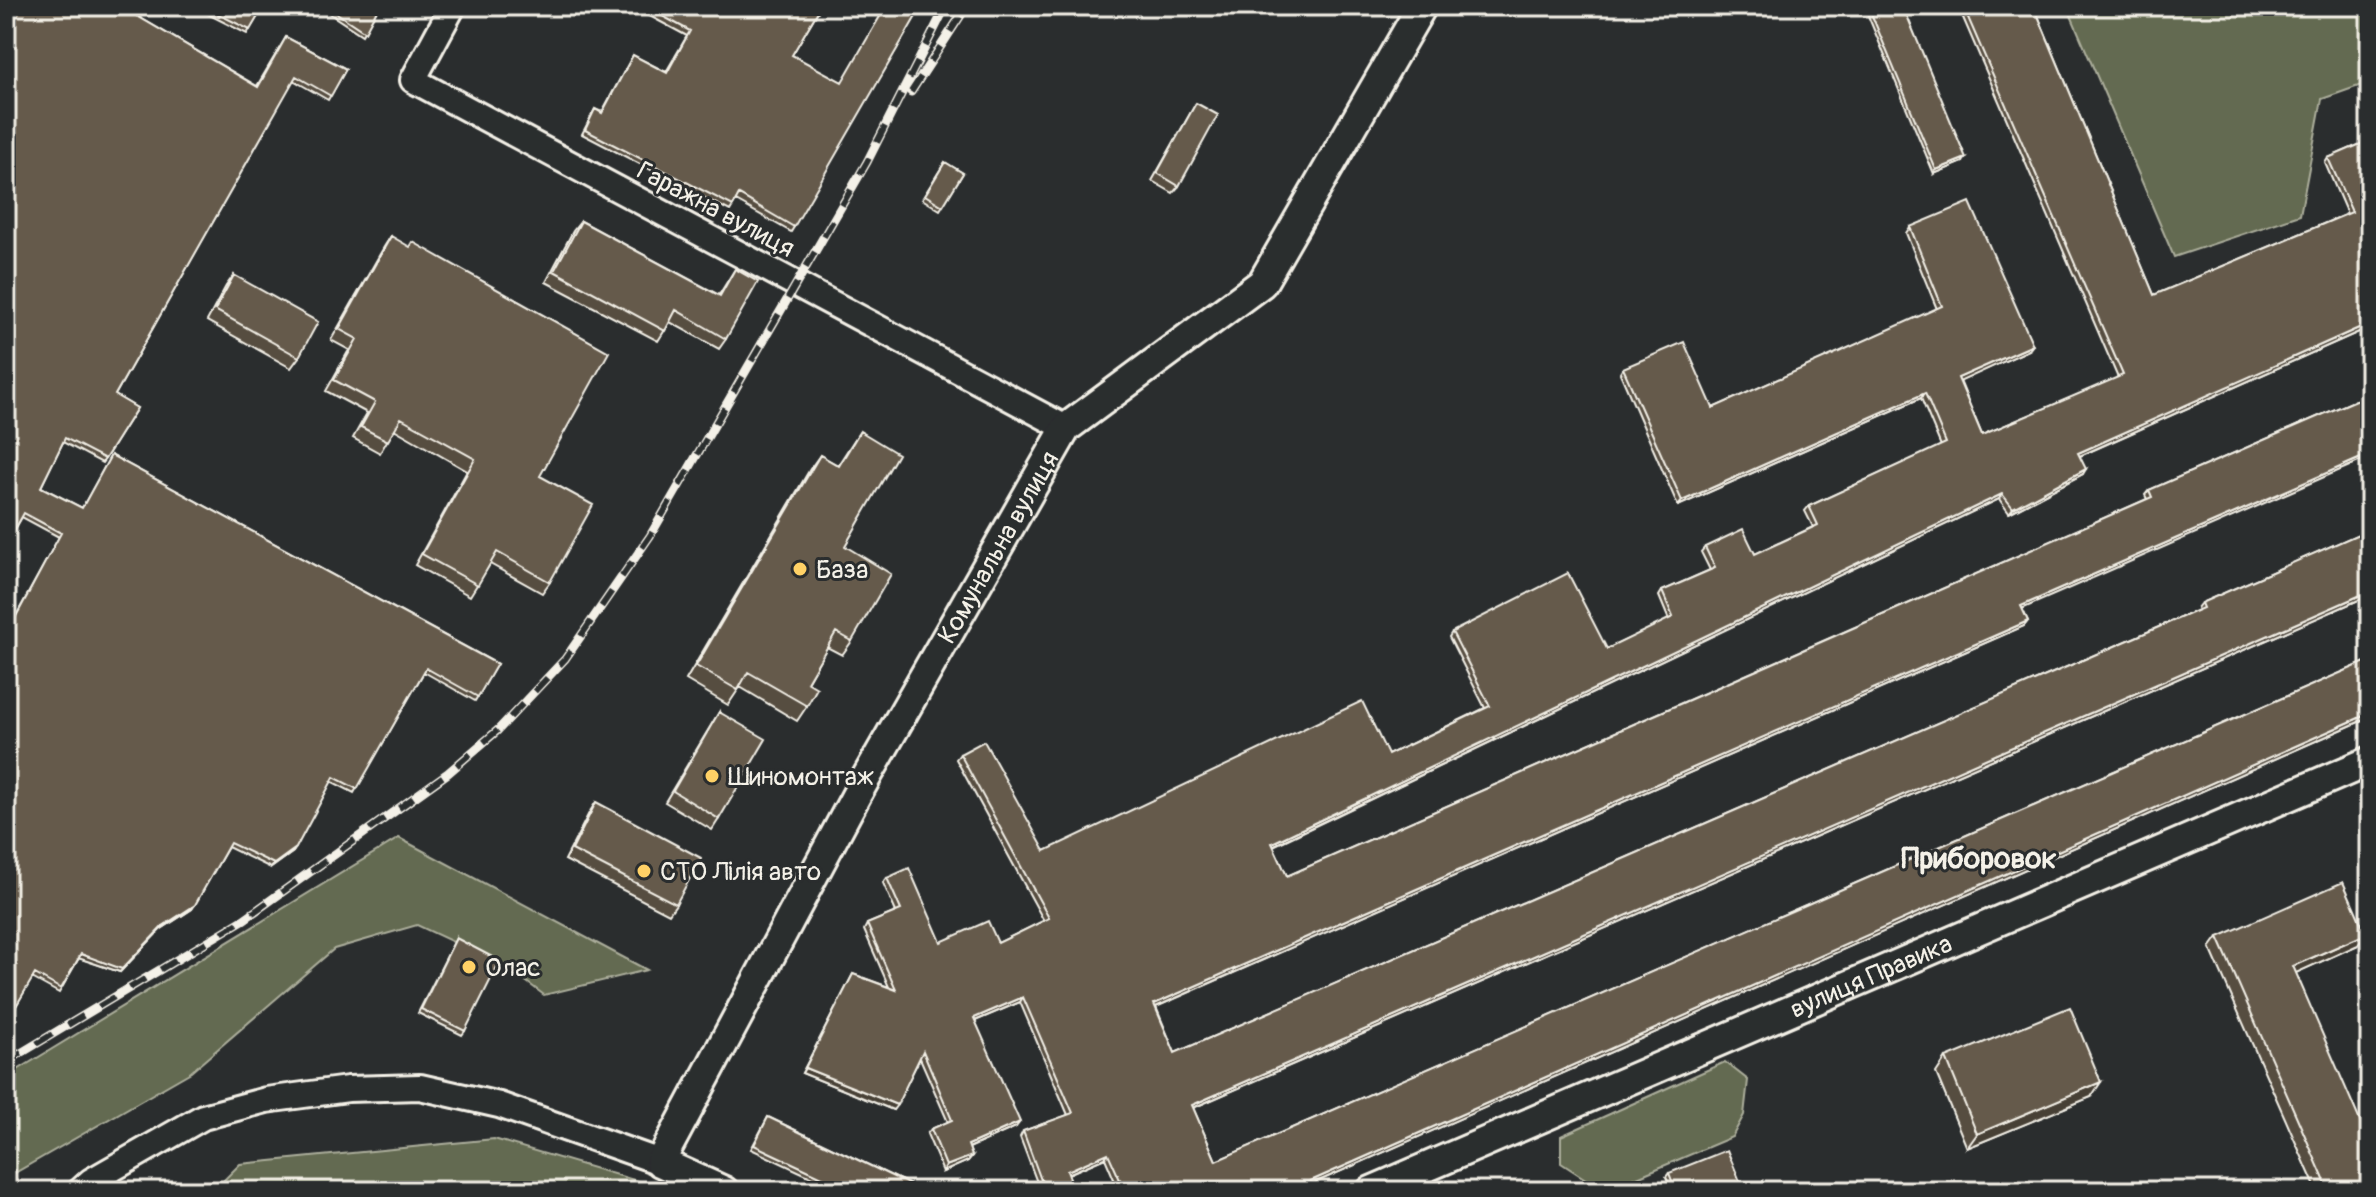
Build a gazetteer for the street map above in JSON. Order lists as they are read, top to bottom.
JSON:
{
  "streets": {
    "street": ["Гаражна вулиця", "Комунальна вулиця", "вулиця Правика"]
  },
  "crossings": [
    ["Гаражна вулиця", "Комунальна вулиця"]
  ],
  "districts": ["Приборовок"],
  "places": [
    "База",
    "Шиномонтаж",
    "СТО Лілія авто",
    "Олас"
  ]
}
